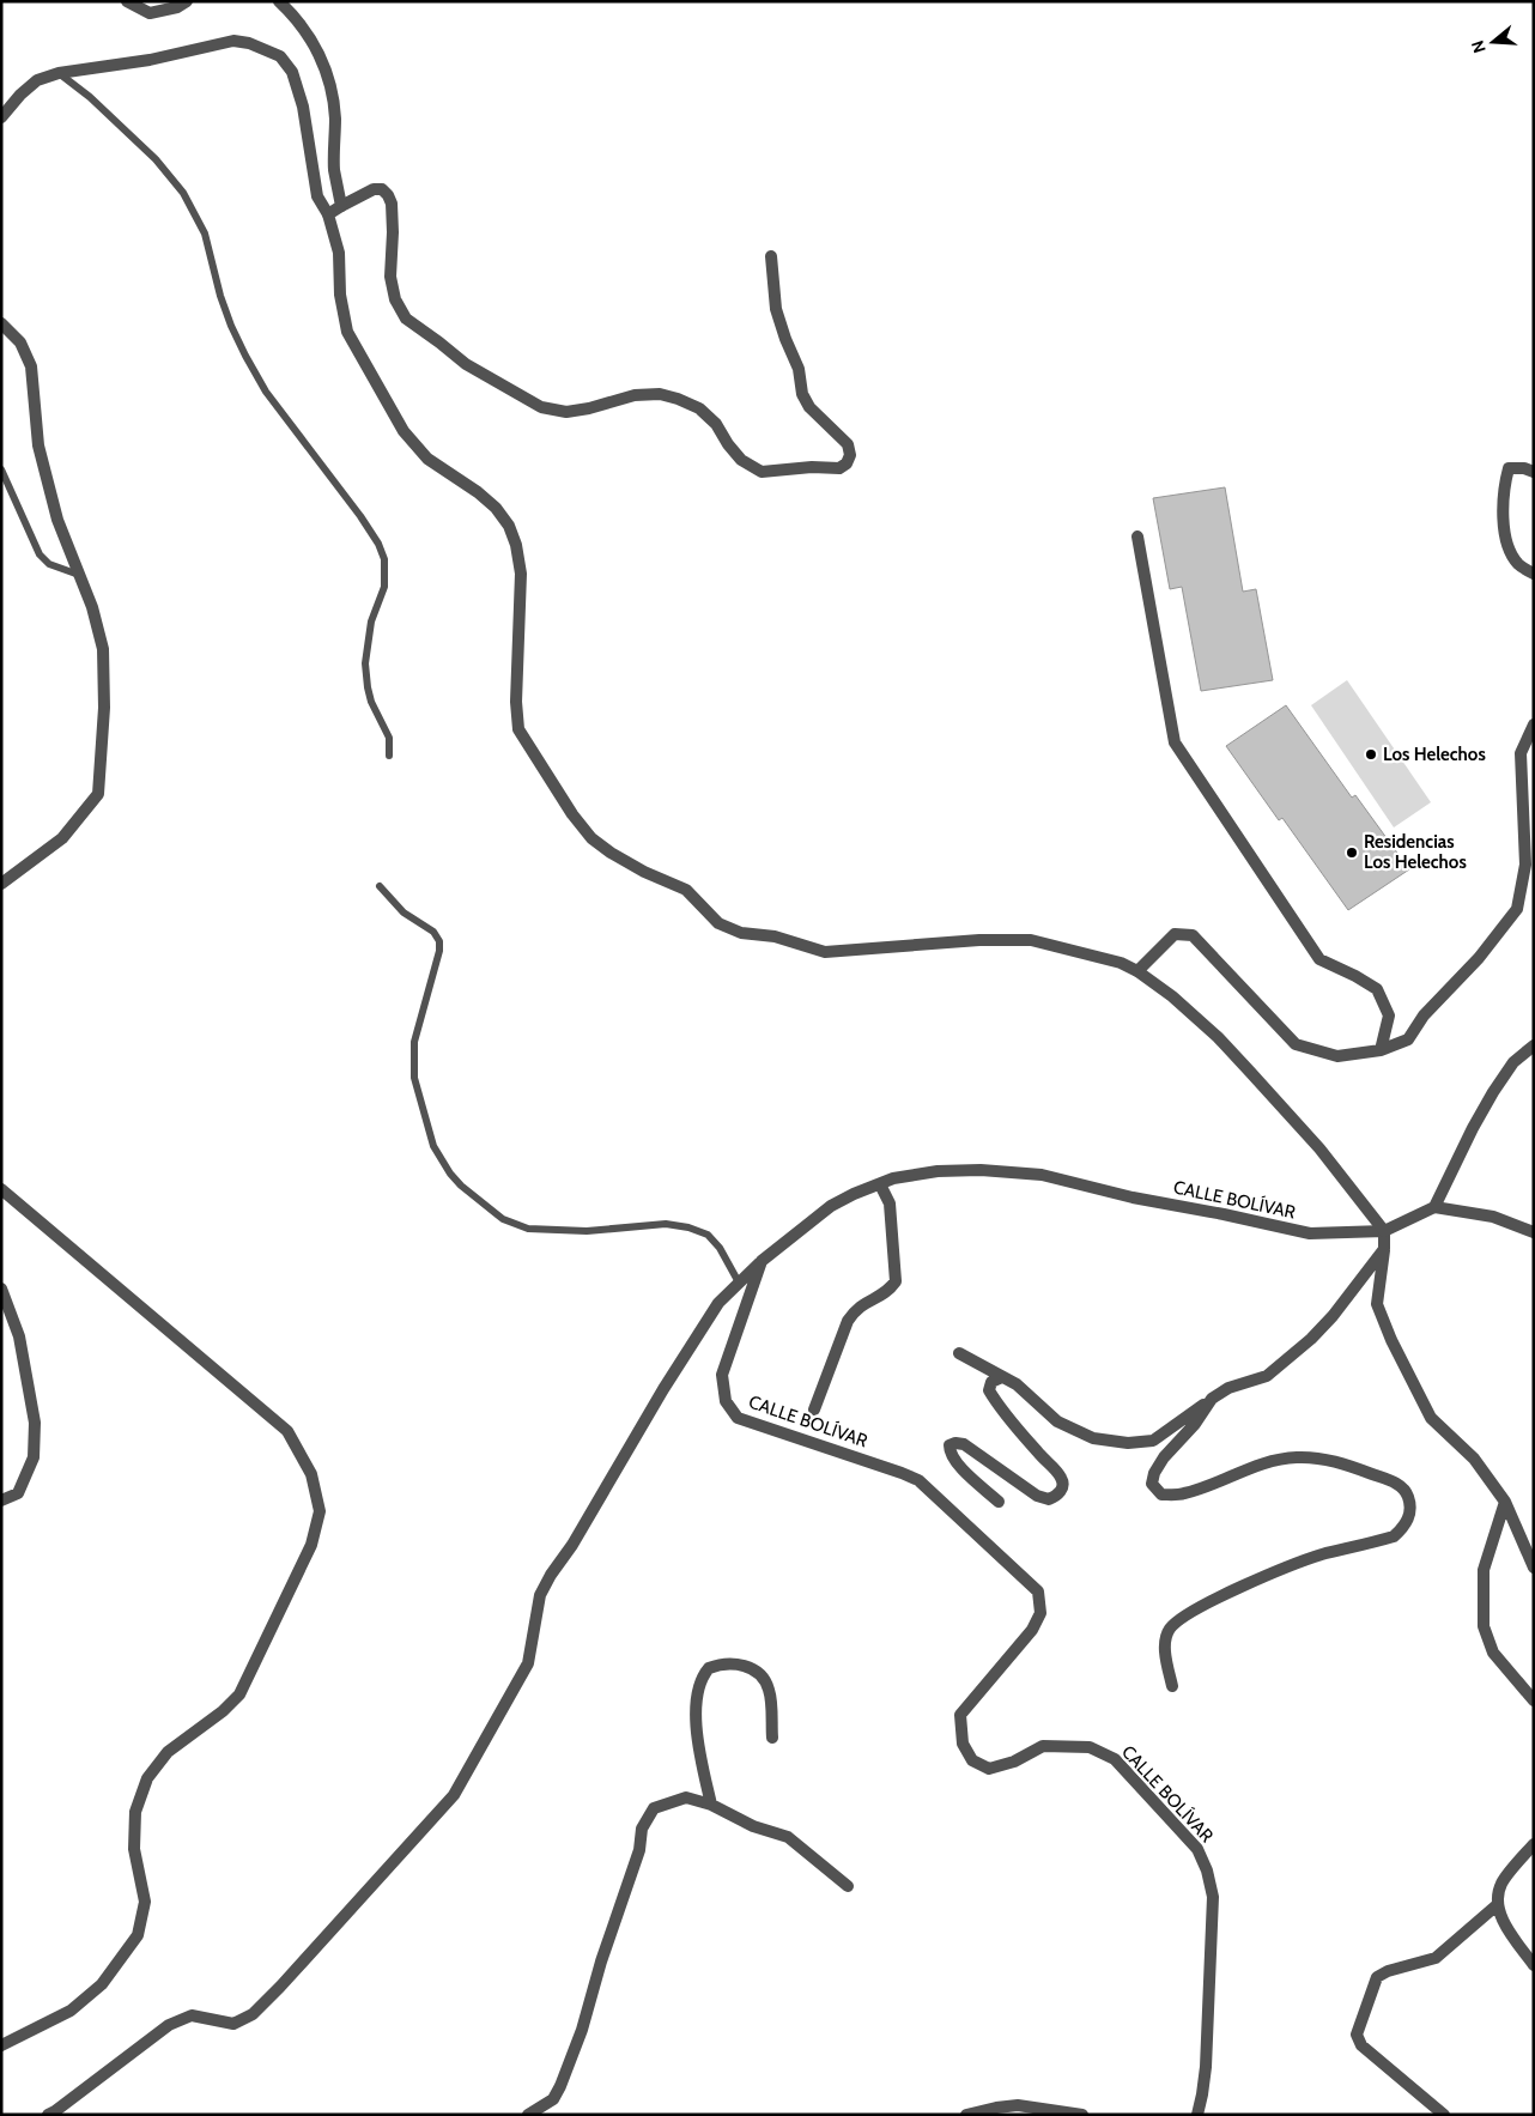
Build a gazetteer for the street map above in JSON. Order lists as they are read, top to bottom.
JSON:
{
  "streets": {
    "street": ["CALLE BOLÍVAR"]
  },
  "places": ["Los Helechos", "Residencias Los Helechos"],
  "north": "left"
}
